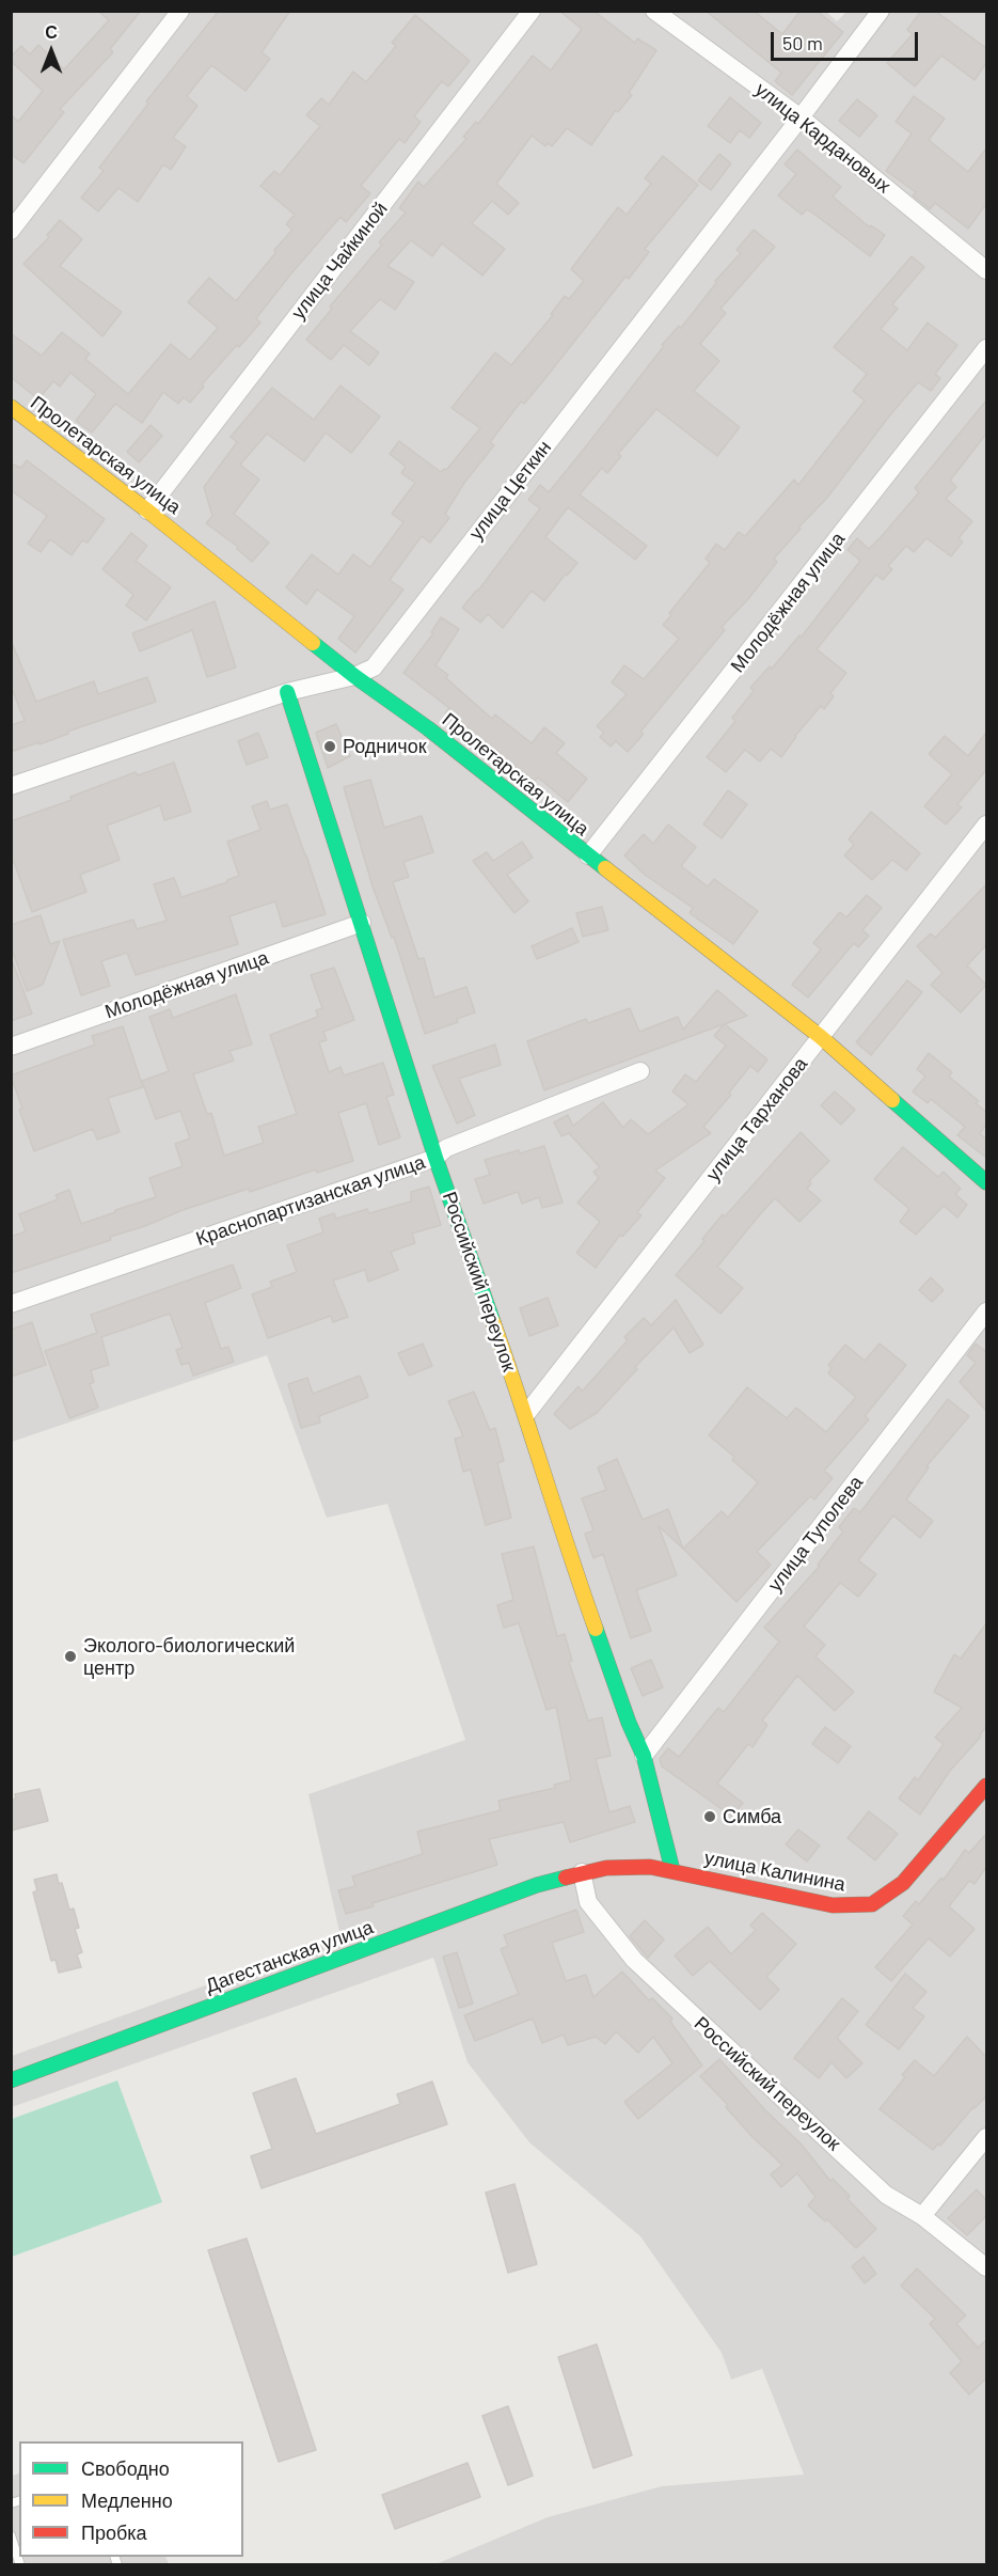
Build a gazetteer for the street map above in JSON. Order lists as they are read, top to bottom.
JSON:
{
  "streets": {
    "street": [
      "улица Кардановых",
      "улица Чайкиной",
      "Пролетарская улица",
      "улица Цеткин",
      "Молодёжная улица",
      "улица Тарханова",
      "Краснопартизанская улица",
      "Российский переулок",
      "улица Туполева",
      "улица Калинина",
      "Дагестанская улица"
    ]
  },
  "crossings": [
    ["улица Кардановых", "улица Цеткин"],
    ["улица Чайкиной", "Пролетарская улица"],
    ["Пролетарская улица", "улица Цеткин"],
    ["Пролетарская улица", "Молодёжная улица"],
    ["Пролетарская улица", "улица Тарханова"],
    ["улица Цеткин", "Российский переулок"],
    ["Молодёжная улица", "Российский переулок"],
    ["улица Тарханова", "Российский переулок"],
    ["Краснопартизанская улица", "Российский переулок"],
    ["Российский переулок", "улица Туполева"],
    ["Российский переулок", "улица Калинина"],
    ["Российский переулок", "Дагестанская улица"],
    ["улица Калинина", "Дагестанская улица"]
  ],
  "places": ["Родничок", "Эколого-биологический центр", "Симба"],
  "legend": ["Свободно", "Медленно", "Пробка"],
  "scale_bar": "50 m",
  "north": "top"
}
